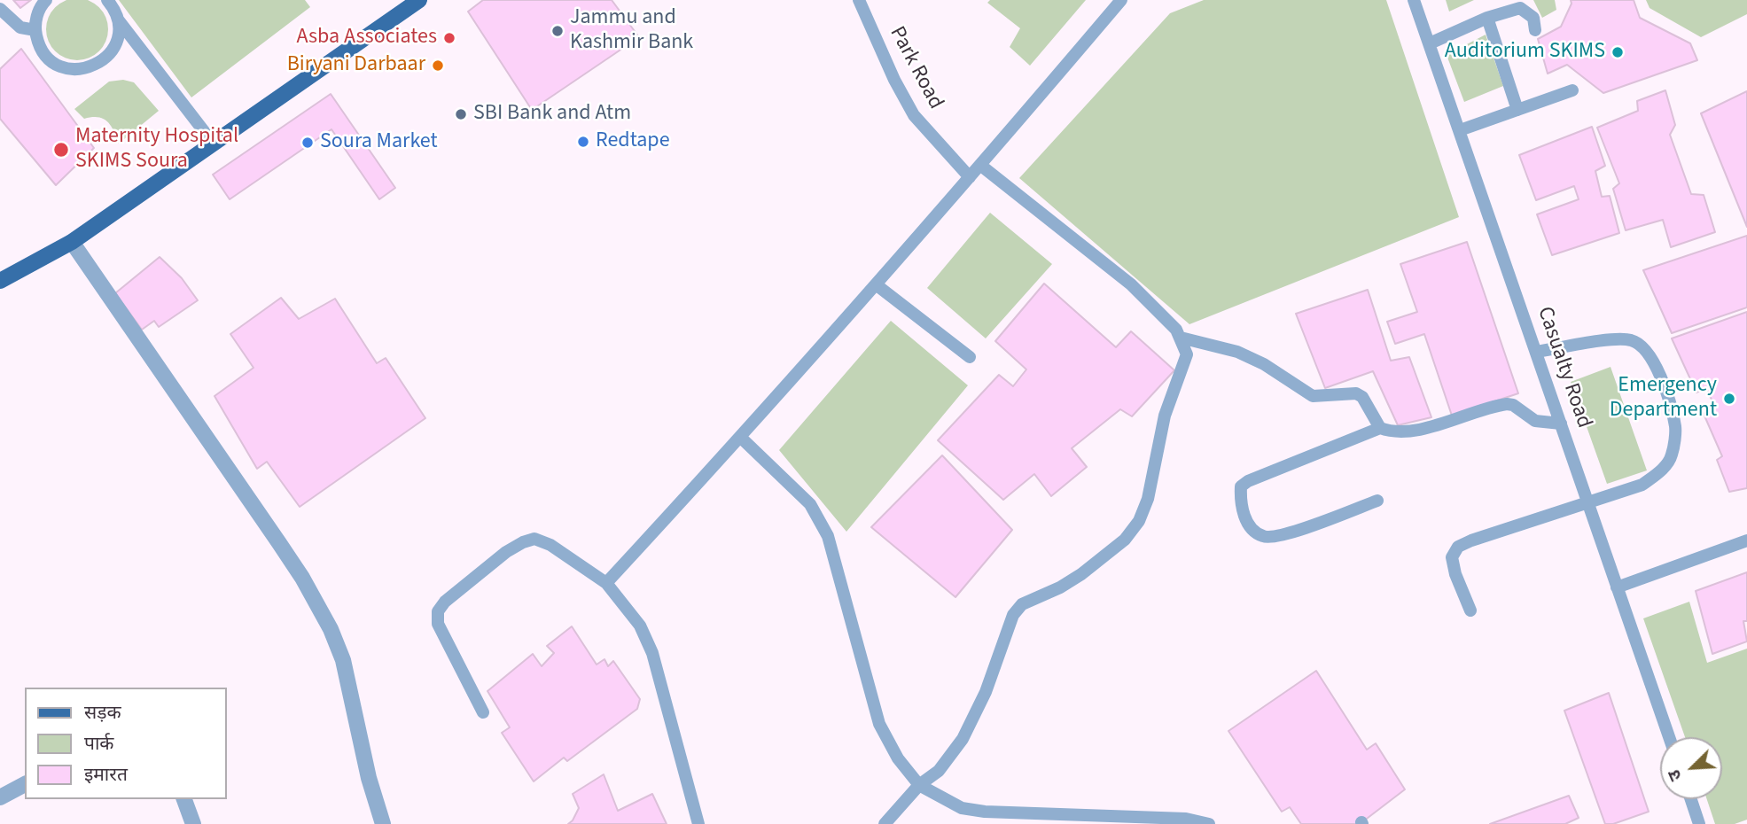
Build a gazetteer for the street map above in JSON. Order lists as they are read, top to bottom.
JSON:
{
  "streets": {
    "lane": ["Park Road", "Casualty Road"]
  },
  "places": [
    "Jammu and Kashmir Bank",
    "Asba Associates",
    "Auditorium SKIMS",
    "Biryani Darbaar",
    "SBI Bank and Atm",
    "Redtape",
    "Soura Market",
    "Maternity Hospital SKIMS Soura",
    "Emergency Department"
  ],
  "legend": ["सड़क", "पार्क", "इमारत"],
  "north": "bottom left"
}
